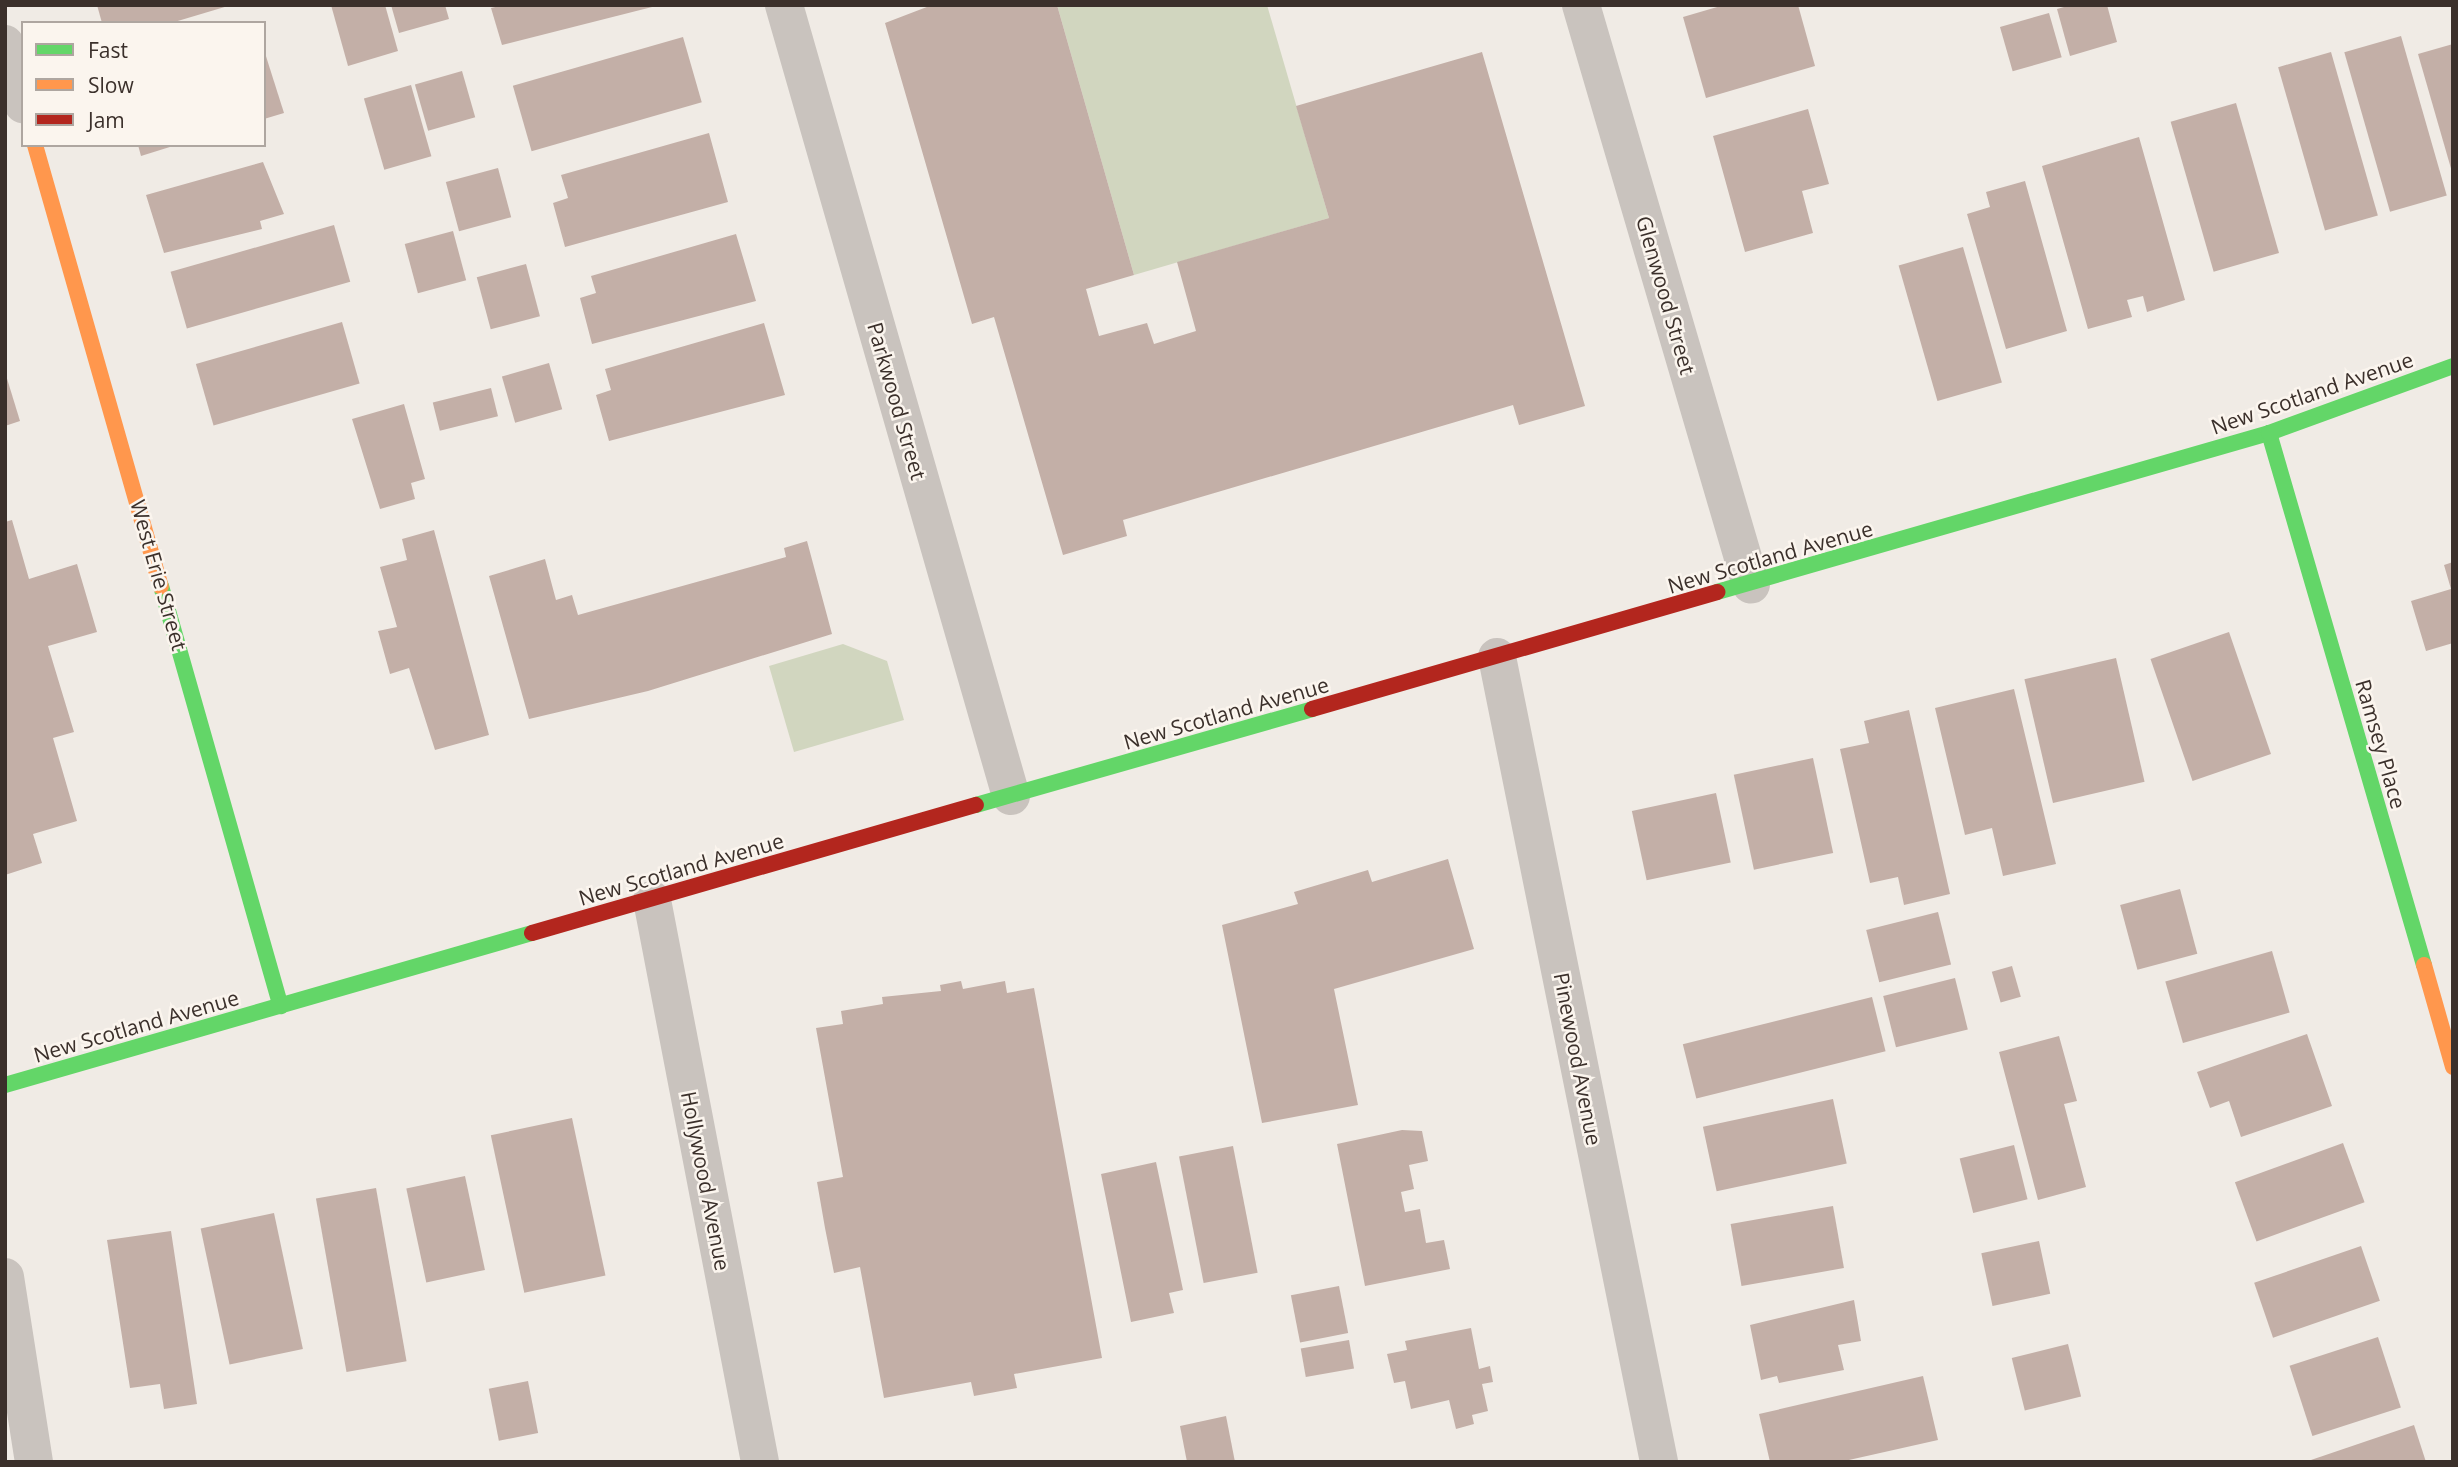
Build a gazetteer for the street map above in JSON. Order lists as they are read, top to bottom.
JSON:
{
  "streets": {
    "street": [
      "Glenwood Street",
      "New Scotland Avenue",
      "Parkwood Street",
      "West Erie Street",
      "Ramsey Place",
      "Pinewood Avenue",
      "Hollywood Avenue"
    ]
  },
  "crossings": [
    ["Glenwood Street", "New Scotland Avenue"],
    ["New Scotland Avenue", "Parkwood Street"],
    ["New Scotland Avenue", "West Erie Street"],
    ["New Scotland Avenue", "Ramsey Place"],
    ["New Scotland Avenue", "Pinewood Avenue"],
    ["New Scotland Avenue", "Hollywood Avenue"]
  ],
  "legend": ["Fast", "Slow", "Jam"]
}
